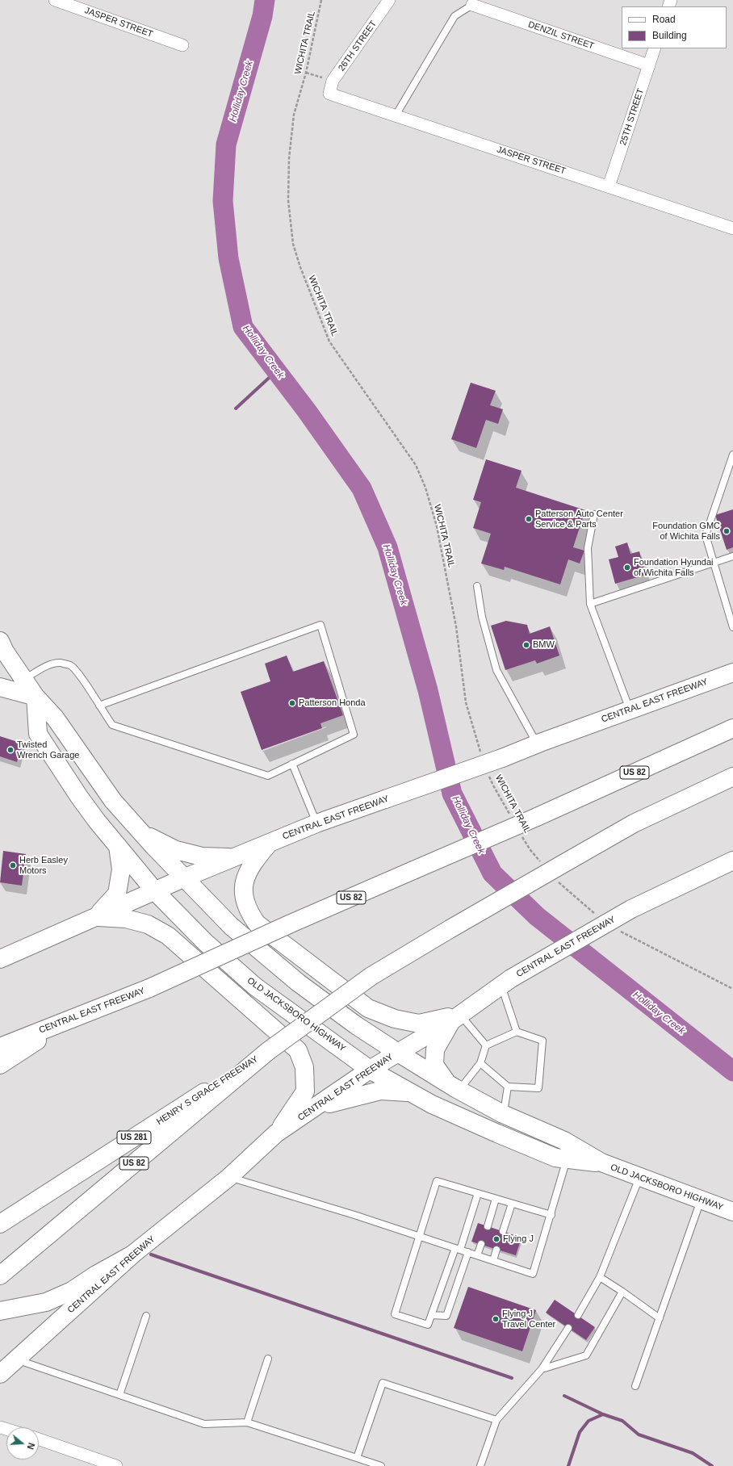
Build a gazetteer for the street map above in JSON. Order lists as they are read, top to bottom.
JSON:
{
  "streets": {
    "main road": [
      "CENTRAL EAST FREEWAY",
      "US 82",
      "OLD JACKSBORO HIGHWAY",
      "HENRY S GRACE FREEWAY",
      "US 281"
    ],
    "street": [
      "JASPER STREET",
      "DENZIL STREET",
      "26TH STREET",
      "25TH STREET"
    ],
    "path": ["WICHITA TRAIL"]
  },
  "crossings": [
    ["JASPER STREET", "26TH STREET"],
    ["JASPER STREET", "25TH STREET"],
    ["DENZIL STREET", "25TH STREET"],
    ["CENTRAL EAST FREEWAY", "OLD JACKSBORO HIGHWAY"],
    ["US 82", "HENRY S GRACE FREEWAY"]
  ],
  "water": ["Holliday Creek"],
  "places": [
    "Patterson Auto Center Service & Parts",
    "Foundation GMC of Wichita Falls",
    "Foundation Hyundai of Wichita Falls",
    "BMW",
    "Patterson Honda",
    "Twisted Wrench Garage",
    "Herb Easley Motors",
    "Flying J",
    "Flying J Travel Center"
  ],
  "legend": ["Road", "Building"],
  "north": "right"
}
